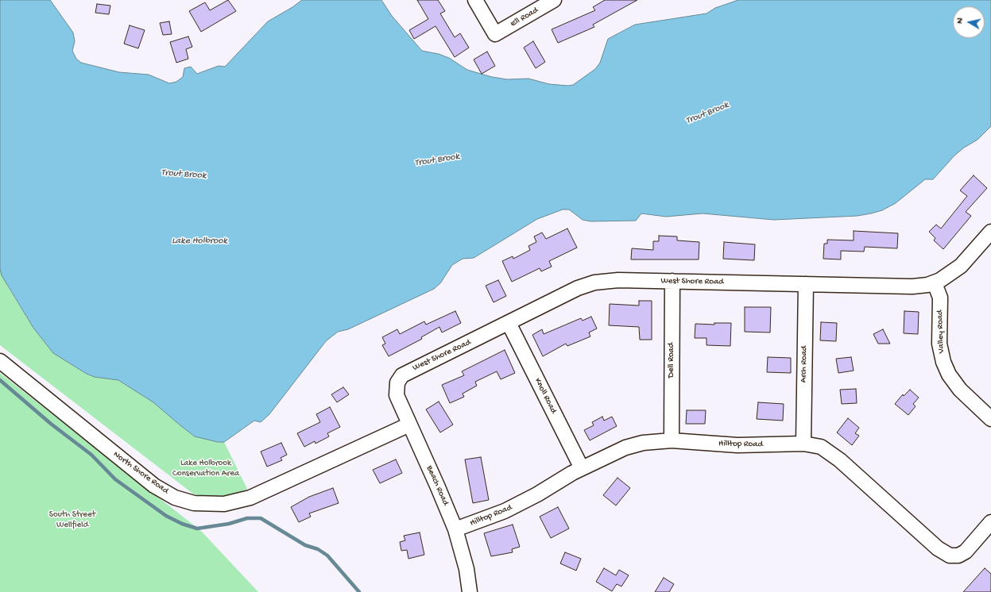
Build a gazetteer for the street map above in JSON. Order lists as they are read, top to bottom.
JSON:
{
  "streets": {
    "street": [
      "Ell Road",
      "West Shore Road",
      "Valley Road",
      "Dell Road",
      "Arch Road",
      "Knoll Road",
      "Hilltop Road",
      "North Shore Road",
      "Beach Road"
    ]
  },
  "crossings": [
    ["West Shore Road", "Valley Road"],
    ["West Shore Road", "Dell Road"],
    ["West Shore Road", "Arch Road"],
    ["West Shore Road", "Knoll Road"],
    ["West Shore Road", "Beach Road"],
    ["Dell Road", "Hilltop Road"],
    ["Arch Road", "Hilltop Road"],
    ["Knoll Road", "Hilltop Road"],
    ["Hilltop Road", "Beach Road"],
    ["North Shore Road", "Beach Road"]
  ],
  "water": ["Trout Brook", "Lake Holbrook"],
  "parks": ["Lake Holbrook Conservation Area", "South Street Wellfield"],
  "north": "left"
}
